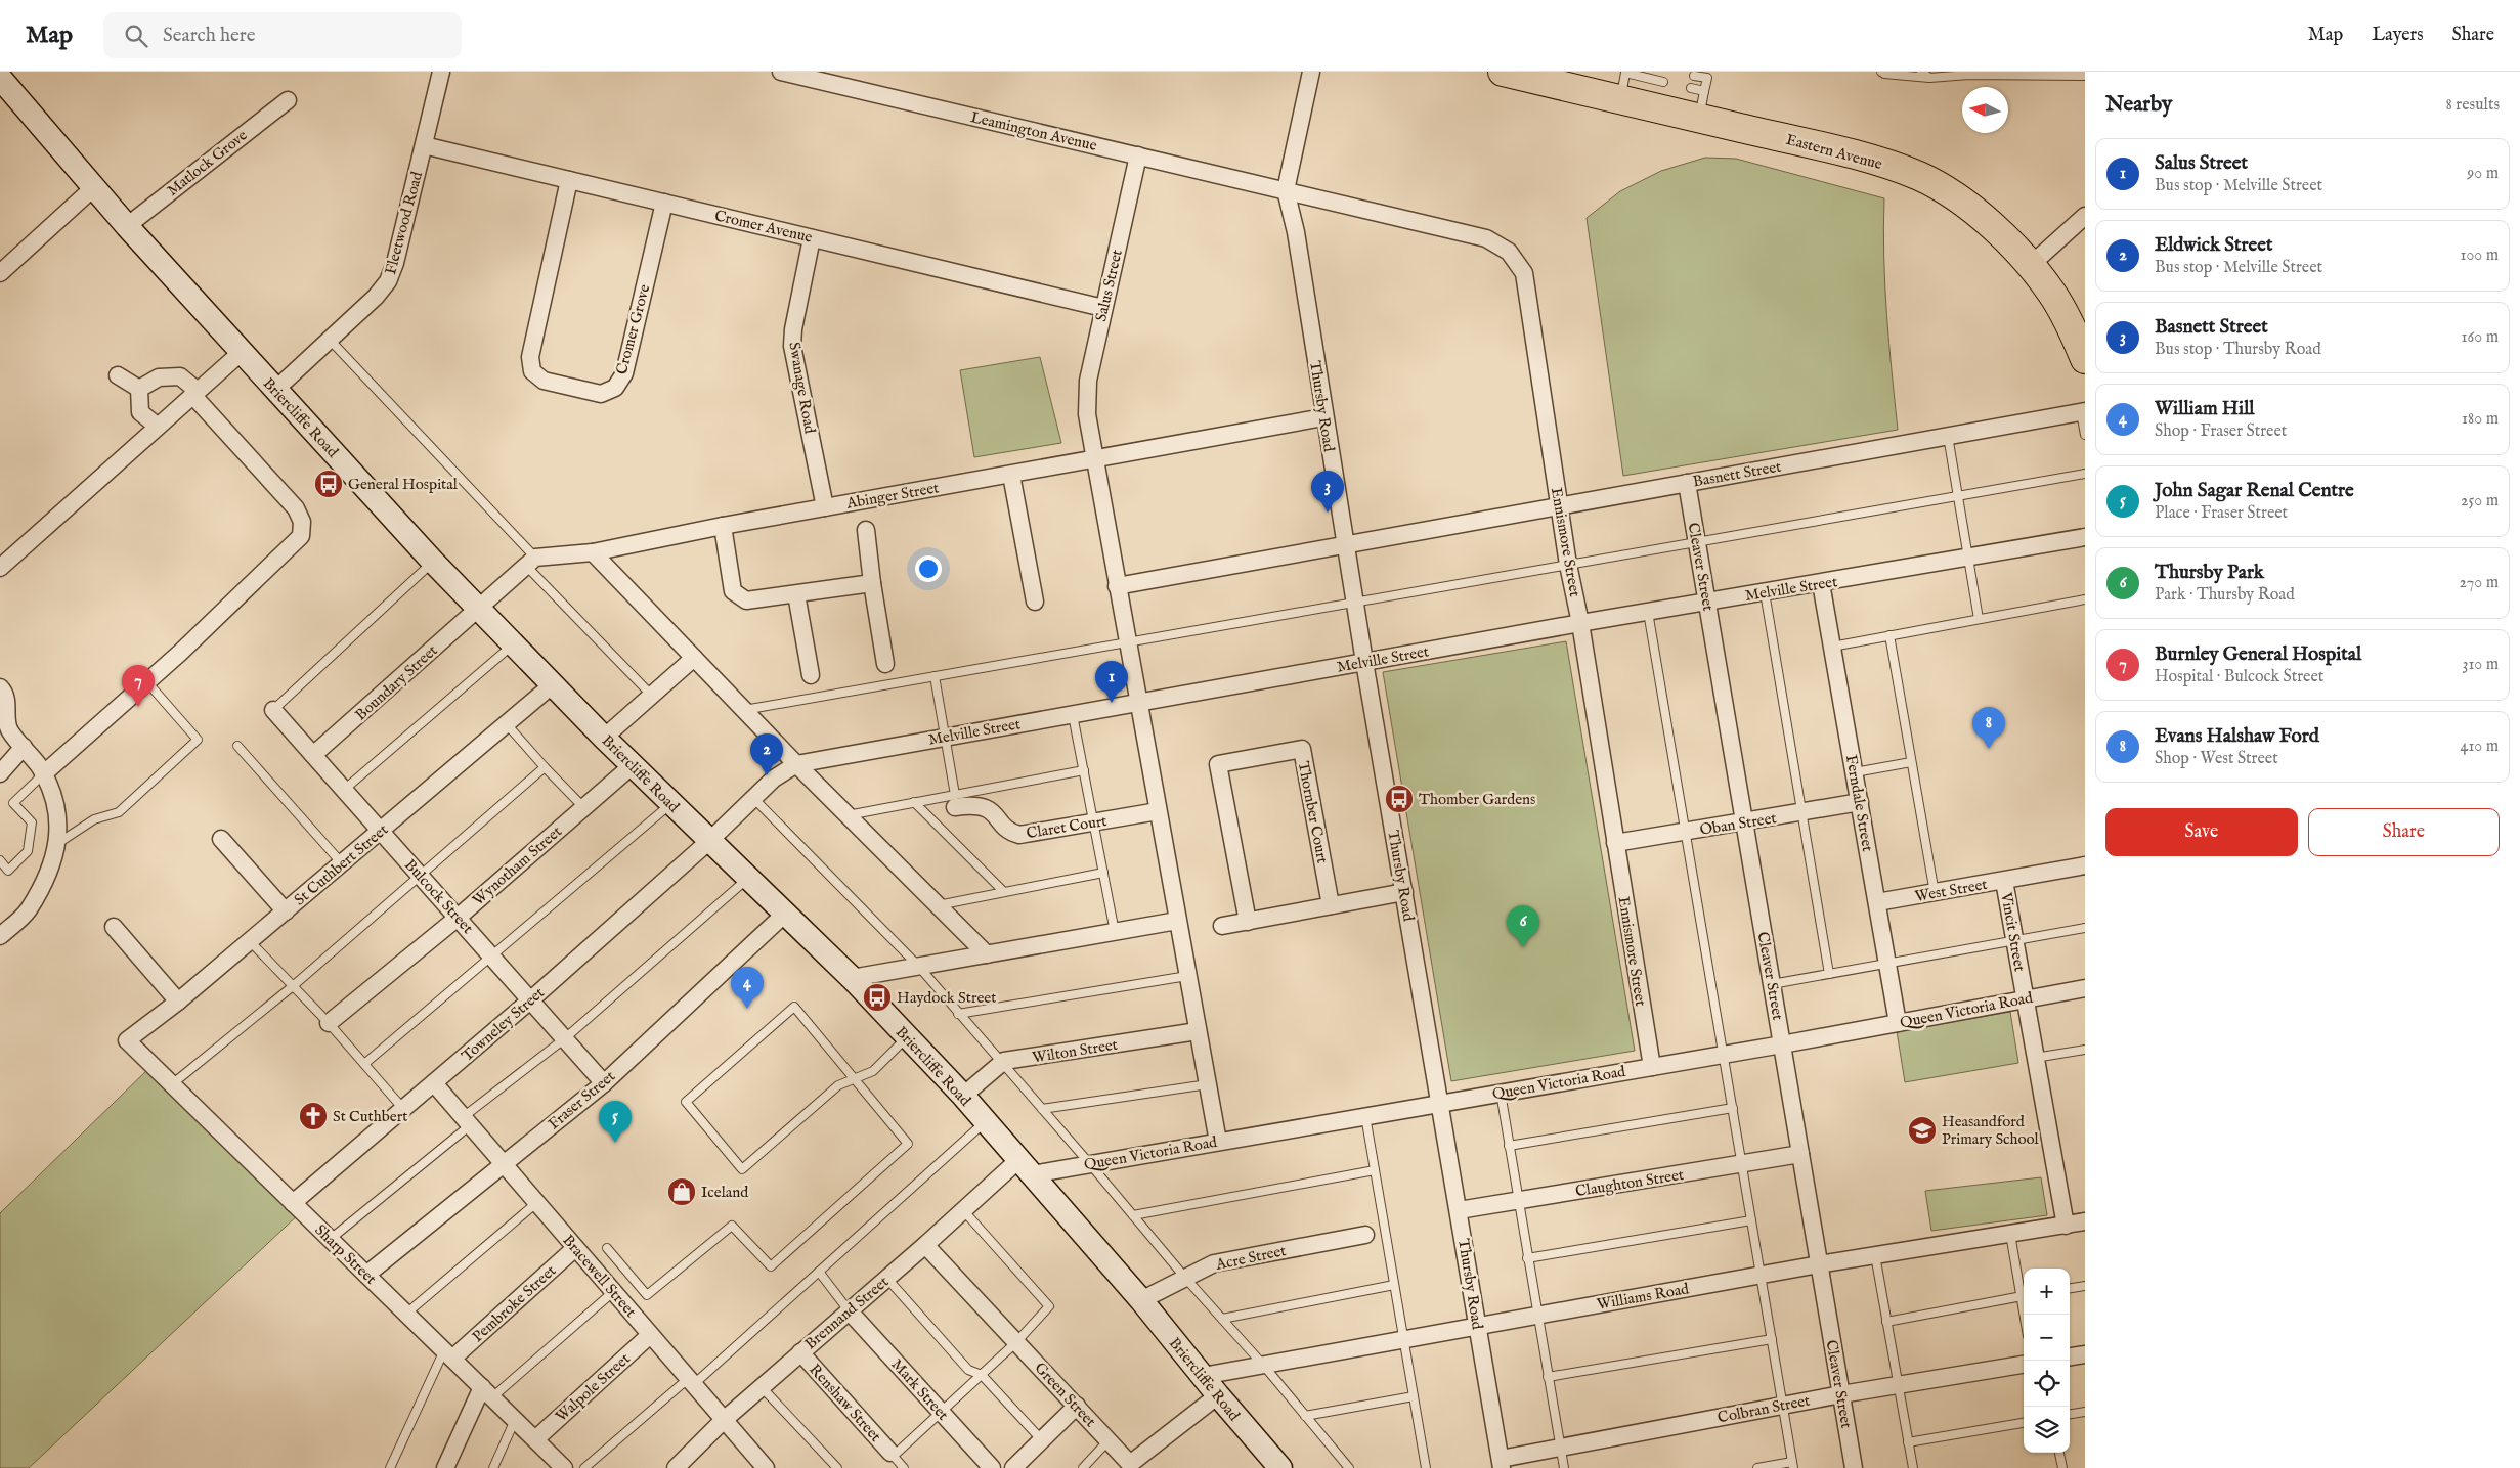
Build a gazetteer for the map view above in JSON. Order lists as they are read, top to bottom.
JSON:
{
  "streets": {
    "highway": ["Eastern Avenue"],
    "street": [
      "Leamington Avenue",
      "Matlock Grove",
      "Fleetwood Road",
      "Cromer Avenue",
      "Salus Street",
      "Cromer Grove",
      "Swanage Road",
      "Thursby Road",
      "Briercliffe Road",
      "Basnett Street",
      "Abinger Street",
      "Ennismore Street",
      "Cleaver Street",
      "Melville Street",
      "Boundary Street",
      "Ferndale Street",
      "Thornber Court",
      "Oban Street",
      "Claret Court",
      "St Cuthbert Street",
      "Wynotham Street",
      "West Street",
      "Bulcock Street",
      "Vincit Street",
      "Queen Victoria Road",
      "Towneley Street",
      "Wilton Street",
      "Fraser Street",
      "Claughton Street",
      "Sharp Street",
      "Acre Street",
      "Bracewell Street",
      "Williams Road",
      "Pembroke Street",
      "Brennand Street",
      "Walpole Street",
      "Mark Street",
      "Green Street",
      "Renshaw Street",
      "Colbran Street"
    ]
  },
  "crossings": [
    ["Leamington Avenue", "Salus Street"],
    ["Leamington Avenue", "Thursby Road"],
    ["Leamington Avenue", "Ennismore Street"],
    ["Matlock Grove", "Briercliffe Road"],
    ["Fleetwood Road", "Cromer Avenue"],
    ["Fleetwood Road", "Briercliffe Road"],
    ["Cromer Avenue", "Salus Street"],
    ["Cromer Avenue", "Cromer Grove"],
    ["Cromer Avenue", "Swanage Road"],
    ["Salus Street", "Basnett Street"],
    ["Salus Street", "Abinger Street"],
    ["Salus Street", "Melville Street"],
    ["Salus Street", "Claret Court"],
    ["Salus Street", "Queen Victoria Road"],
    ["Salus Street", "Wilton Street"],
    ["Swanage Road", "Abinger Street"],
    ["Thursby Road", "Basnett Street"],
    ["Thursby Road", "Abinger Street"],
    ["Thursby Road", "Ennismore Street"],
    ["Thursby Road", "Melville Street"],
    ["Thursby Road", "Queen Victoria Road"],
    ["Thursby Road", "Claughton Street"],
    ["Thursby Road", "Williams Road"],
    ["Thursby Road", "Colbran Street"],
    ["Briercliffe Road", "Melville Street"],
    ["Briercliffe Road", "Boundary Street"],
    ["Briercliffe Road", "St Cuthbert Street"],
    ["Briercliffe Road", "Wynotham Street"],
    ["Briercliffe Road", "Queen Victoria Road"],
    ["Briercliffe Road", "Towneley Street"],
    ["Briercliffe Road", "Wilton Street"],
    ["Briercliffe Road", "Fraser Street"],
    ["Briercliffe Road", "Acre Street"],
    ["Briercliffe Road", "Williams Road"],
    ["Briercliffe Road", "Brennand Street"],
    ["Briercliffe Road", "Green Street"],
    ["Basnett Street", "Ennismore Street"],
    ["Basnett Street", "Cleaver Street"],
    ["Ennismore Street", "Melville Street"],
    ["Ennismore Street", "Oban Street"],
    ["Ennismore Street", "Queen Victoria Road"],
    ["Cleaver Street", "Melville Street"],
    ["Cleaver Street", "Oban Street"],
    ["Cleaver Street", "Queen Victoria Road"],
    ["Cleaver Street", "Claughton Street"],
    ["Cleaver Street", "Williams Road"],
    ["Cleaver Street", "Colbran Street"],
    ["Melville Street", "Ferndale Street"],
    ["Melville Street", "Towneley Street"],
    ["Boundary Street", "Bulcock Street"],
    ["Ferndale Street", "Oban Street"],
    ["Ferndale Street", "West Street"],
    ["Ferndale Street", "Queen Victoria Road"],
    ["St Cuthbert Street", "Bulcock Street"],
    ["St Cuthbert Street", "Sharp Street"],
    ["Wynotham Street", "Bulcock Street"],
    ["West Street", "Vincit Street"],
    ["Bulcock Street", "Towneley Street"],
    ["Bulcock Street", "Fraser Street"],
    ["Vincit Street", "Queen Victoria Road"],
    ["Vincit Street", "Williams Road"],
    ["Queen Victoria Road", "Brennand Street"],
    ["Towneley Street", "Sharp Street"],
    ["Towneley Street", "Bracewell Street"],
    ["Fraser Street", "Sharp Street"],
    ["Fraser Street", "Bracewell Street"],
    ["Sharp Street", "Pembroke Street"],
    ["Sharp Street", "Walpole Street"],
    ["Bracewell Street", "Pembroke Street"],
    ["Bracewell Street", "Brennand Street"],
    ["Bracewell Street", "Walpole Street"],
    ["Brennand Street", "Mark Street"],
    ["Brennand Street", "Green Street"],
    ["Brennand Street", "Renshaw Street"]
  ],
  "places": {
    "bus stop": ["General Hospital", "Thomber Gardens", "Haydock Street"],
    "church": ["St Cuthbert"],
    "school or university": ["Heasandford Primary School"],
    "shop": ["Iceland"]
  },
  "north": "left",
  "page": {
    "header": "Map",
    "search": "Search here",
    "nav": ["Map", "Layers", "Share"],
    "heading": ["Nearby", "8 results"],
    "list": [
      {
        "mark": "1",
        "name": "Salus Street",
        "note": "Bus stop · Melville Street",
        "value": "90 m"
      },
      {
        "mark": "2",
        "name": "Eldwick Street",
        "note": "Bus stop · Melville Street",
        "value": "100 m"
      },
      {
        "mark": "3",
        "name": "Basnett Street",
        "note": "Bus stop · Thursby Road",
        "value": "160 m"
      },
      {
        "mark": "4",
        "name": "William Hill",
        "note": "Shop · Fraser Street",
        "value": "180 m"
      },
      {
        "mark": "5",
        "name": "John Sagar Renal Centre",
        "note": "Place · Fraser Street",
        "value": "250 m"
      },
      {
        "mark": "6",
        "name": "Thursby Park",
        "note": "Park · Thursby Road",
        "value": "270 m"
      },
      {
        "mark": "7",
        "name": "Burnley General Hospital",
        "note": "Hospital · Bulcock Street",
        "value": "310 m"
      },
      {
        "mark": "8",
        "name": "Evans Halshaw Ford",
        "note": "Shop · West Street",
        "value": "410 m"
      }
    ],
    "pins": [
      "3",
      "1",
      "7",
      "8",
      "2",
      "6",
      "4",
      "5"
    ],
    "buttons": ["Save", "Share"],
    "map_buttons": ["+", "−"]
  }
}
